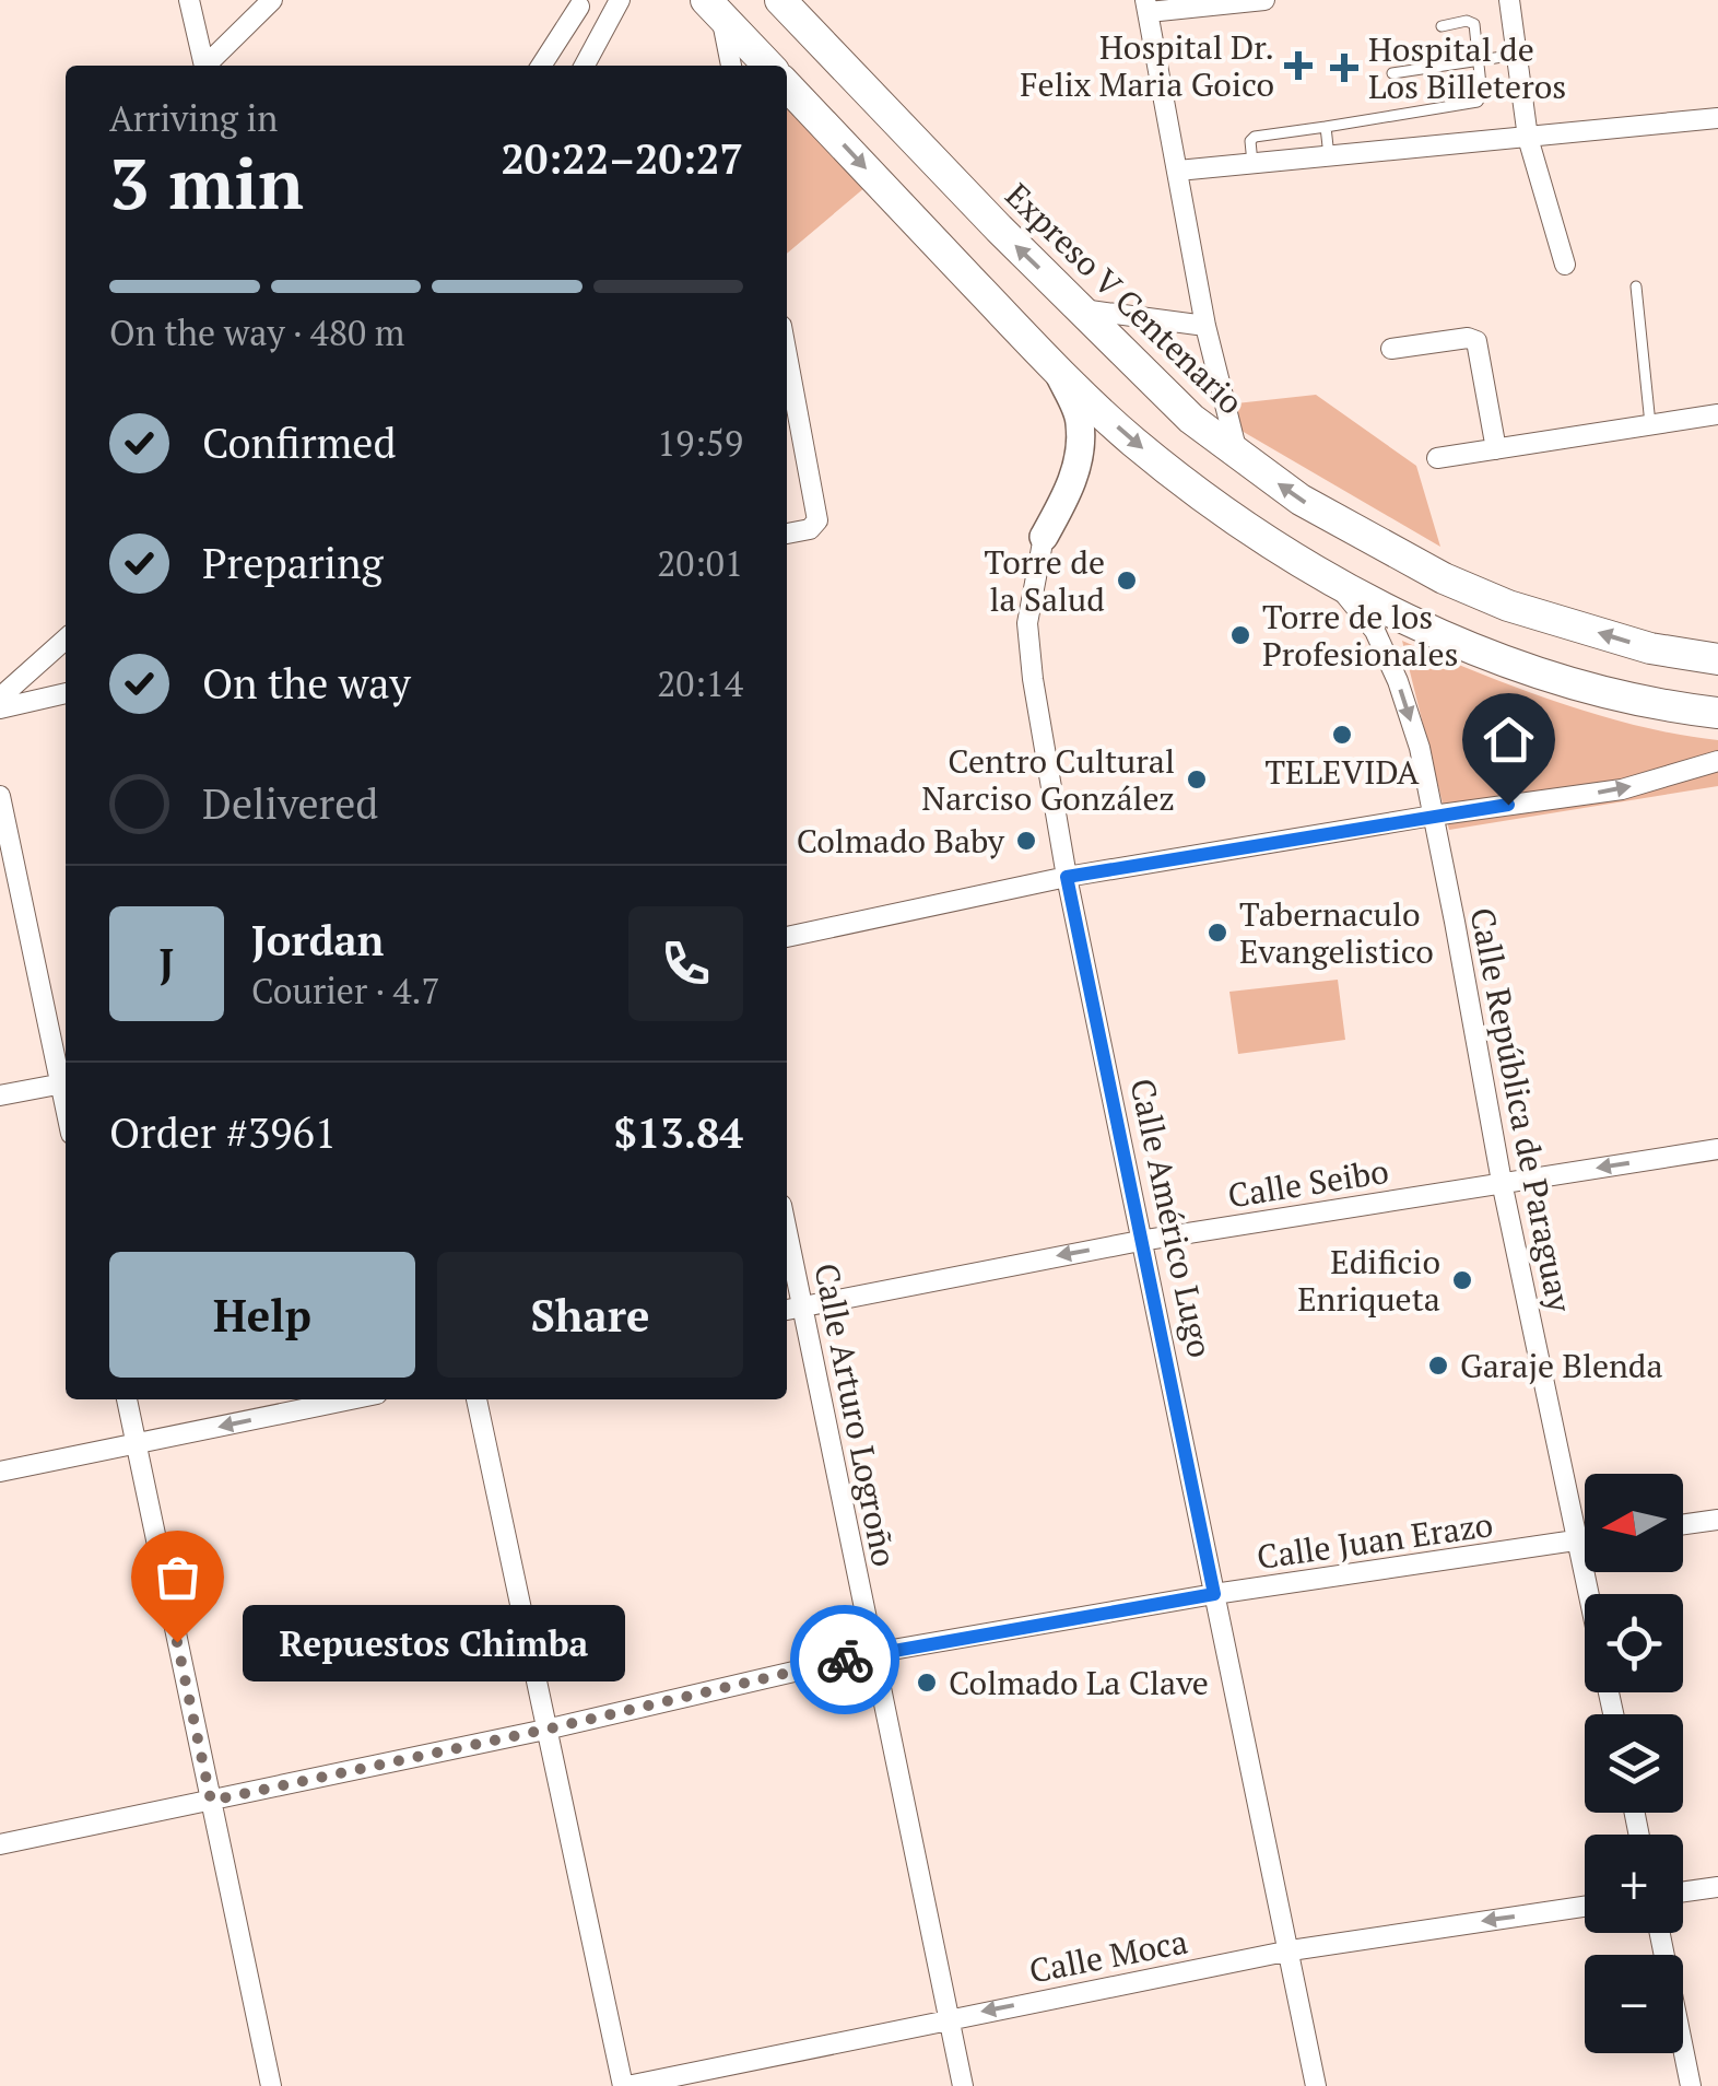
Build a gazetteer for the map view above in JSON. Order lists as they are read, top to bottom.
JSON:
{
  "streets": {
    "main road": ["Expreso V Centenario"],
    "street": [
      "Calle República de Paraguay",
      "Calle Seibo",
      "Calle Américo Lugo",
      "Calle Arturo Logroño",
      "Calle Juan Erazo",
      "Calle Moca"
    ]
  },
  "crossings": [
    ["Calle República de Paraguay", "Calle Seibo"],
    ["Calle República de Paraguay", "Calle Juan Erazo"],
    ["Calle Seibo", "Calle Américo Lugo"],
    ["Calle Seibo", "Calle Arturo Logroño"],
    ["Calle Américo Lugo", "Calle Juan Erazo"],
    ["Calle Américo Lugo", "Calle Moca"],
    ["Calle Arturo Logroño", "Calle Juan Erazo"],
    ["Calle Arturo Logroño", "Calle Moca"]
  ],
  "one_way": ["Calle Seibo", "Calle Moca"],
  "places": {
    "health": ["Hospital Dr. Felix Maria Goico", "Hospital de Los Billeteros"],
    "other": [
      "Torre de la Salud",
      "Torre de los Profesionales",
      "TELEVIDA",
      "Centro Cultural Narciso González",
      "Colmado Baby",
      "Tabernaculo Evangelistico",
      "Edificio Enriqueta",
      "Garaje Blenda",
      "Repuestos Chimba",
      "Colmado La Clave"
    ]
  },
  "north": "left",
  "page": {
    "heading": ["3 min", "Arriving in", "20:22–20:27"],
    "panel": [
      "Jordan",
      "Courier · 4.7",
      "Order #3961",
      "$13.84"
    ],
    "bar": "On the way · 480 m",
    "list": [
      ["Confirmed", "19:59"],
      ["Preparing", "20:01"],
      ["On the way", "20:14"],
      "Delivered"
    ],
    "round": "J",
    "buttons": ["Help", "Share"],
    "map_buttons": ["+", "−"],
    "bubble": "Repuestos Chimba"
  }
}
